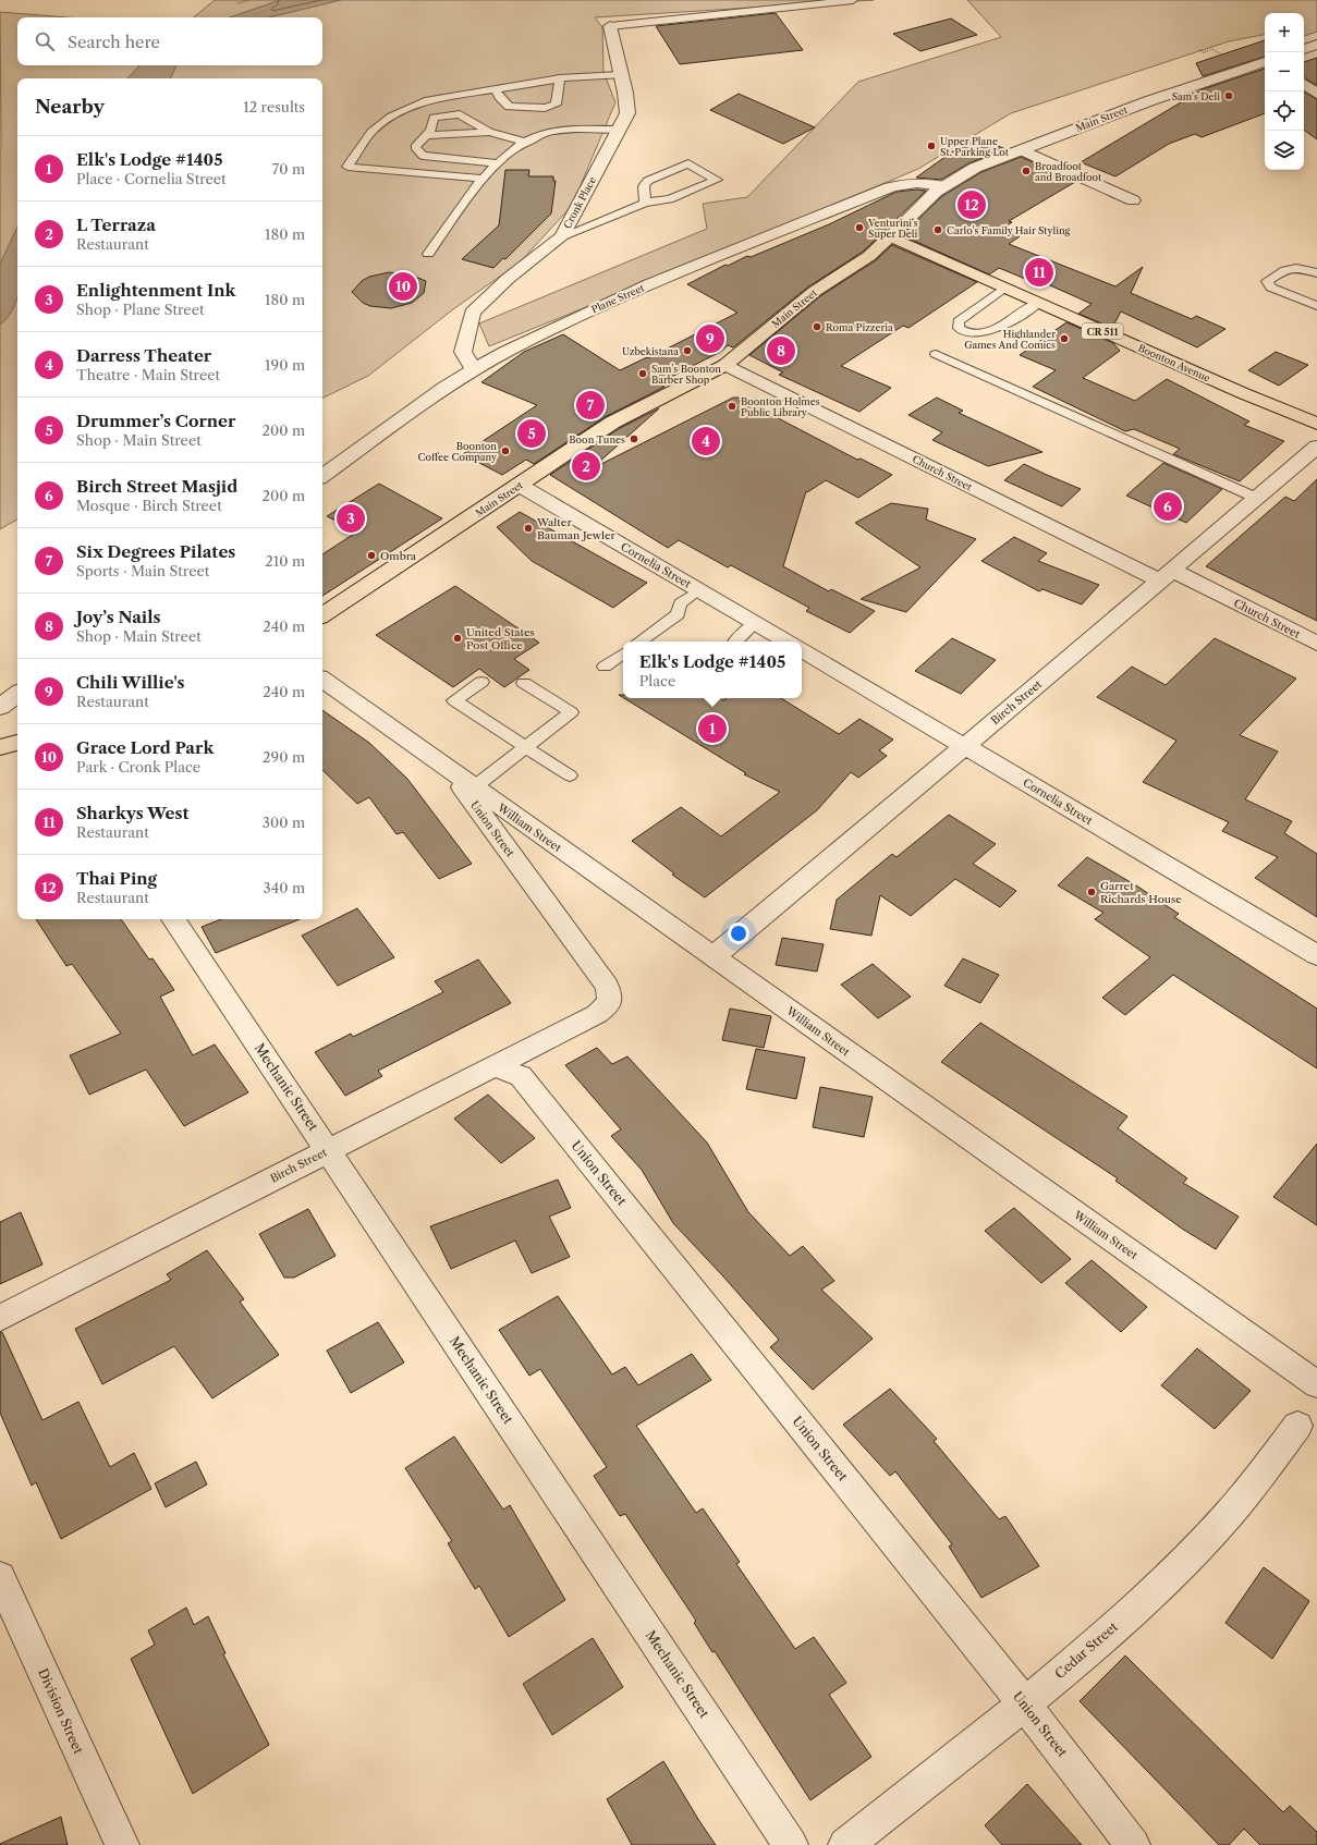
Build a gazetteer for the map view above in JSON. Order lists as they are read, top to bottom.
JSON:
{
  "streets": {
    "main road": ["Main Street", "CR 511", "Boonton Avenue"],
    "street": [
      "Cronk Place",
      "Plane Street",
      "Church Street",
      "Cornelia Street",
      "Birch Street",
      "William Street",
      "Union Street",
      "Mechanic Street",
      "Cedar Street",
      "Division Street"
    ]
  },
  "crossings": [
    ["Main Street", "Plane Street"],
    ["Main Street", "Boonton Avenue"],
    ["Main Street", "Church Street"],
    ["Main Street", "Cornelia Street"],
    ["Cronk Place", "Plane Street"],
    ["Church Street", "Birch Street"],
    ["Cornelia Street", "Birch Street"],
    ["Birch Street", "William Street"],
    ["Birch Street", "Union Street"],
    ["Birch Street", "Mechanic Street"],
    ["William Street", "Union Street"],
    ["Union Street", "Cedar Street"]
  ],
  "places": [
    "Sam's Deli",
    "Upper Plane St. Parking Lot",
    "Broadfoot and Broadfoot",
    "Venturini's Super Deli",
    "Carlo's Family Hair Styling",
    "Roma Pizzeria",
    "Highlander Games And Comics",
    "Uzbekistana",
    "Sam’s Boonton Barber Shop",
    "Boonton Holmes Public Library",
    "Boon Tunes",
    "Boonton Coffee Company",
    "Walter Bauman Jewler",
    "Ombra",
    "United States Post Office",
    "Garret Richards House"
  ],
  "page": {
    "map_buttons": ["+", "−"],
    "search": "Search here",
    "heading": ["Nearby", "12 results"],
    "list": [
      {
        "mark": "1",
        "name": "Elk's Lodge #1405",
        "note": "Place · Cornelia Street",
        "value": "70 m"
      },
      {
        "mark": "2",
        "name": "L Terraza",
        "note": "Restaurant",
        "value": "180 m"
      },
      {
        "mark": "3",
        "name": "Enlightenment Ink",
        "note": "Shop · Plane Street",
        "value": "180 m"
      },
      {
        "mark": "4",
        "name": "Darress Theater",
        "note": "Theatre · Main Street",
        "value": "190 m"
      },
      {
        "mark": "5",
        "name": "Drummer’s Corner",
        "note": "Shop · Main Street",
        "value": "200 m"
      },
      {
        "mark": "6",
        "name": "Birch Street Masjid",
        "note": "Mosque · Birch Street",
        "value": "200 m"
      },
      {
        "mark": "7",
        "name": "Six Degrees Pilates",
        "note": "Sports · Main Street",
        "value": "210 m"
      },
      {
        "mark": "8",
        "name": "Joy’s Nails",
        "note": "Shop · Main Street",
        "value": "240 m"
      },
      {
        "mark": "9",
        "name": "Chili Willie's",
        "note": "Restaurant",
        "value": "240 m"
      },
      {
        "mark": "10",
        "name": "Grace Lord Park",
        "note": "Park · Cronk Place",
        "value": "290 m"
      },
      {
        "mark": "11",
        "name": "Sharkys West",
        "note": "Restaurant",
        "value": "300 m"
      },
      {
        "mark": "12",
        "name": "Thai Ping",
        "note": "Restaurant",
        "value": "340 m"
      }
    ],
    "pins": [
      "12",
      "11",
      "10",
      "9",
      "8",
      "7",
      "5",
      "4",
      "2",
      "6",
      "3",
      "1"
    ],
    "popup": ["Elk's Lodge #1405", "Place"]
  }
}
